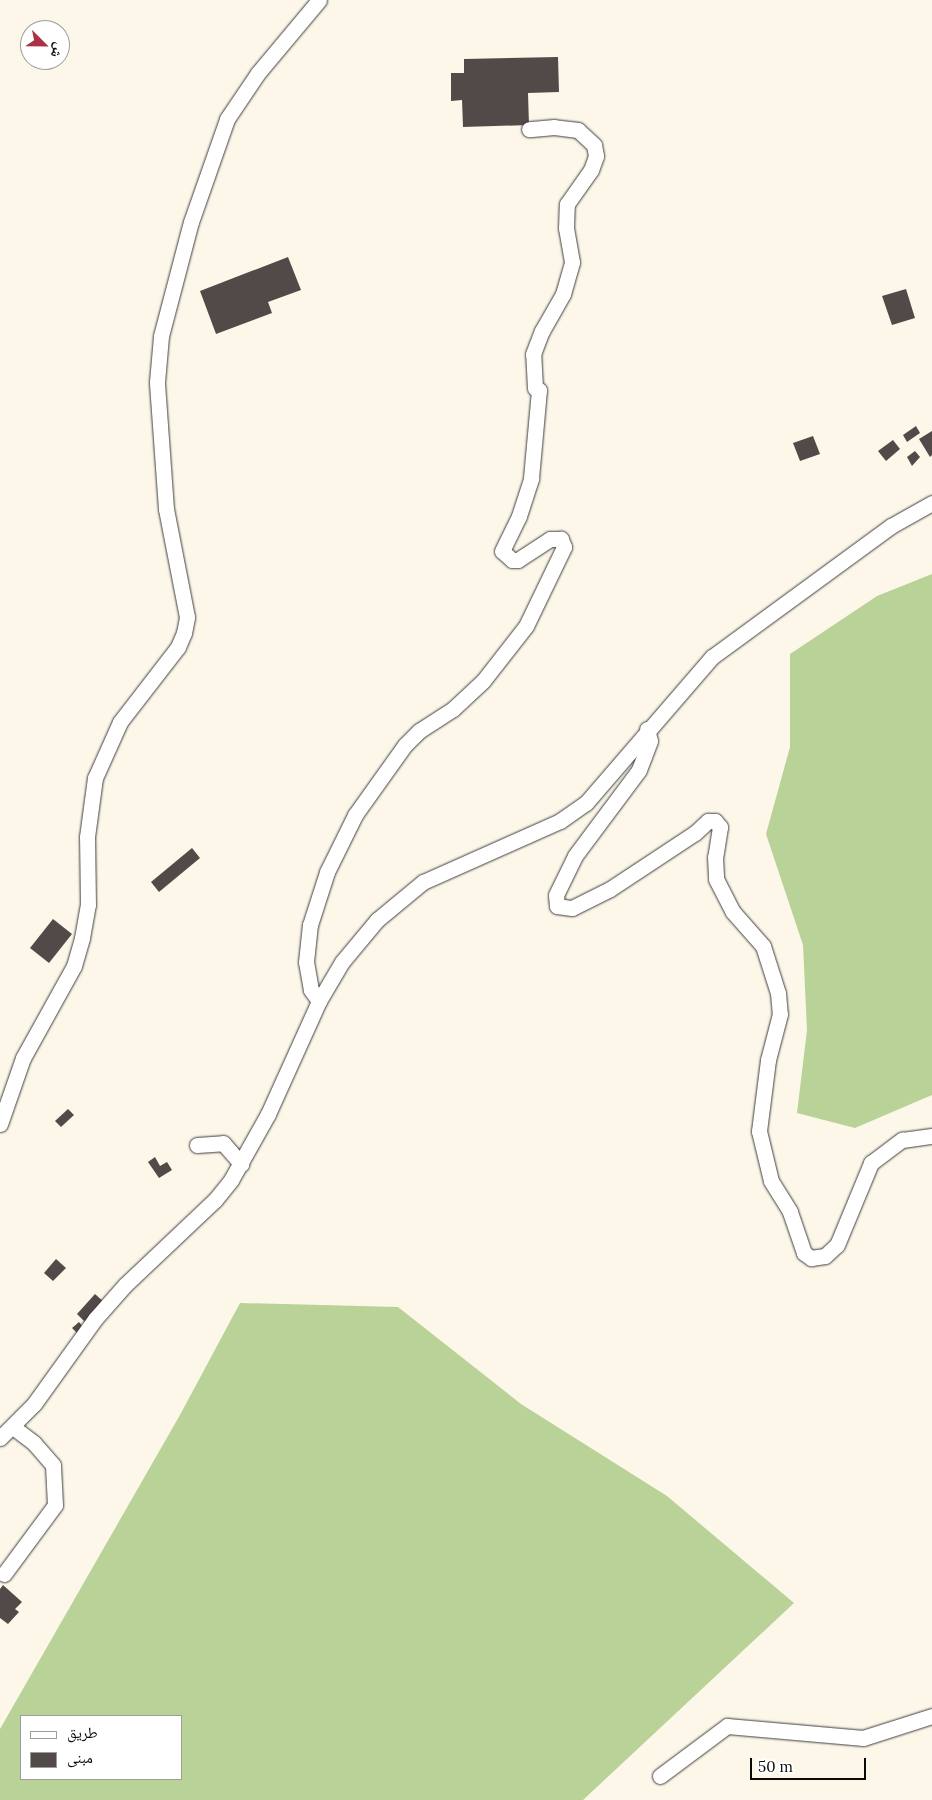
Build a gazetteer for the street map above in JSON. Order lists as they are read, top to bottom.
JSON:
{
  "legend": ["طريق", "مبنى"],
  "scale_bar": "50 m",
  "north": "bottom right"
}
